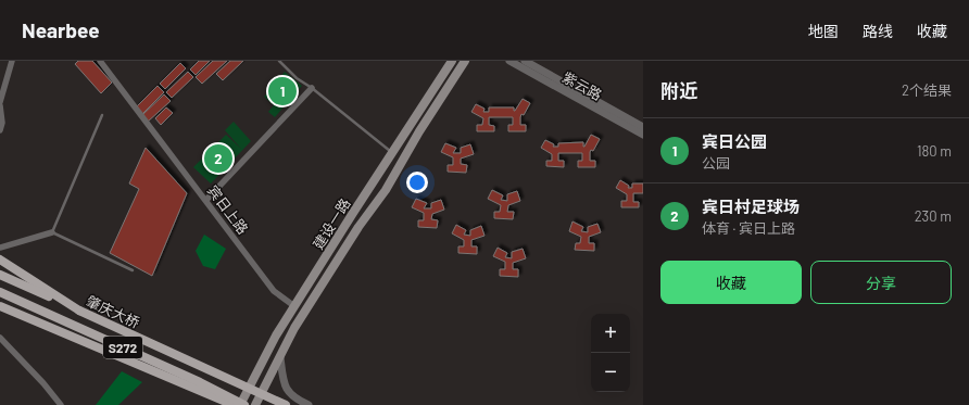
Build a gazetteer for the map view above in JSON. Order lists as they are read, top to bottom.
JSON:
{
  "streets": {
    "main road": ["建设一路", "肇庆大桥", "S272"],
    "street": ["紫云路", "宾日上路"]
  },
  "crossings": [
    ["宾日上路", "建设一路"]
  ],
  "page": {
    "header": "Nearbee",
    "nav": ["地图", "路线", "收藏"],
    "heading": ["附近", "2个结果"],
    "pins": ["1", "2"],
    "list": [
      {
        "mark": "1",
        "name": "宾日公园",
        "note": "公园",
        "value": "180 m"
      },
      {
        "mark": "2",
        "name": "宾日村足球场",
        "note": "体育 · 宾日上路",
        "value": "230 m"
      }
    ],
    "buttons": ["收藏", "分享"],
    "map_buttons": ["+", "−"]
  }
}
